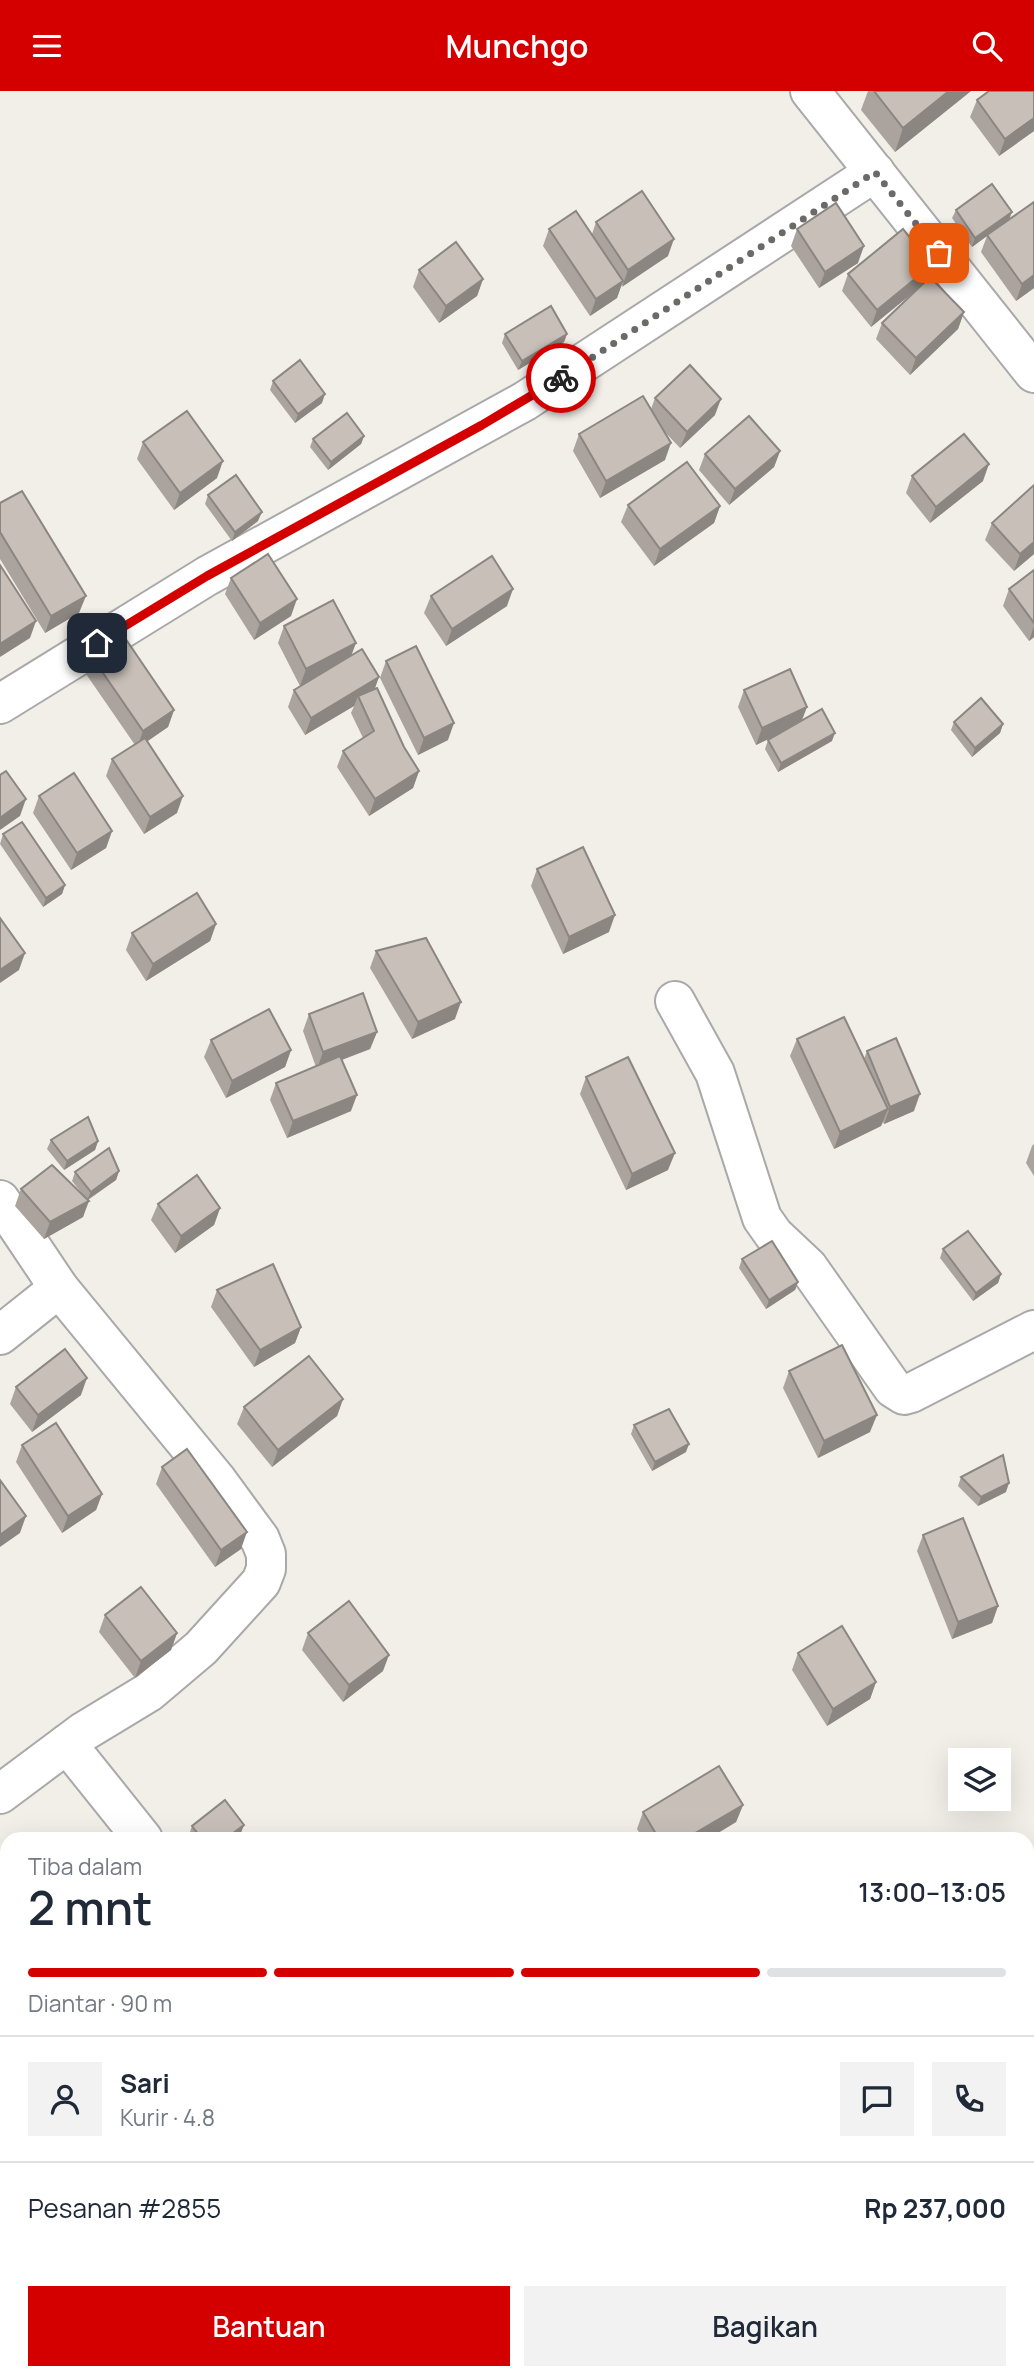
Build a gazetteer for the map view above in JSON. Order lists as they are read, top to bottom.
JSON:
{
  "page": {
    "header": "Munchgo",
    "heading": ["2 mnt", "Tiba dalam", "13:00–13:05"],
    "panel": [
      "Sari",
      "Kurir · 4.8",
      "Pesanan #2855",
      "Rp 237,000"
    ],
    "bar": "Diantar · 90 m",
    "buttons": ["Bantuan", "Bagikan"]
  }
}
